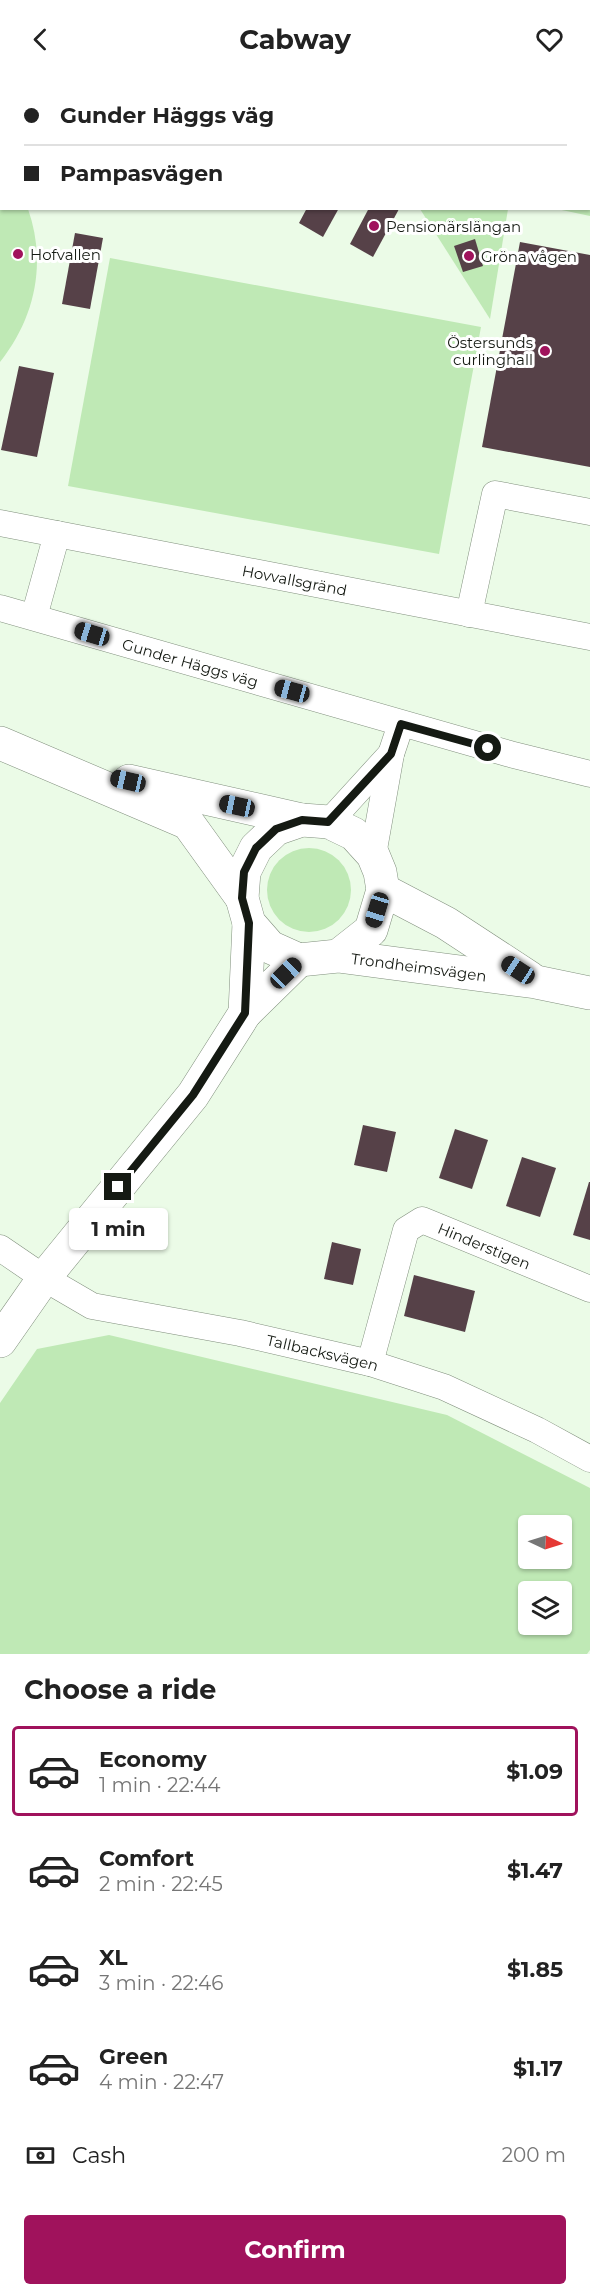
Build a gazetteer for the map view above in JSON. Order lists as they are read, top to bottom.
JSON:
{
  "streets": {
    "main road": ["Trondheimsvägen"],
    "street": [
      "Hovvallsgränd",
      "Gunder Häggs väg",
      "Hinderstigen",
      "Tallbacksvägen"
    ]
  },
  "crossings": [
    ["Hinderstigen", "Tallbacksvägen"]
  ],
  "places": [
    "Pensionärslängan",
    "Hofvallen",
    "Gröna vågen",
    "Östersunds curlinghall"
  ],
  "north": "right",
  "page": {
    "header": "Cabway",
    "banner": ["Gunder Häggs väg", "Pampasvägen"],
    "bubble": "1 min",
    "heading": "Choose a ride",
    "list": [
      {
        "name": "Economy",
        "note": "1 min · 22:44",
        "value": "$1.09"
      },
      {
        "name": "Comfort",
        "note": "2 min · 22:45",
        "value": "$1.47"
      },
      {
        "name": "XL",
        "note": "3 min · 22:46",
        "value": "$1.85"
      },
      {
        "name": "Green",
        "note": "4 min · 22:47",
        "value": "$1.17"
      }
    ],
    "pay": ["Cash", "200 m"],
    "buttons": "Confirm"
  }
}
